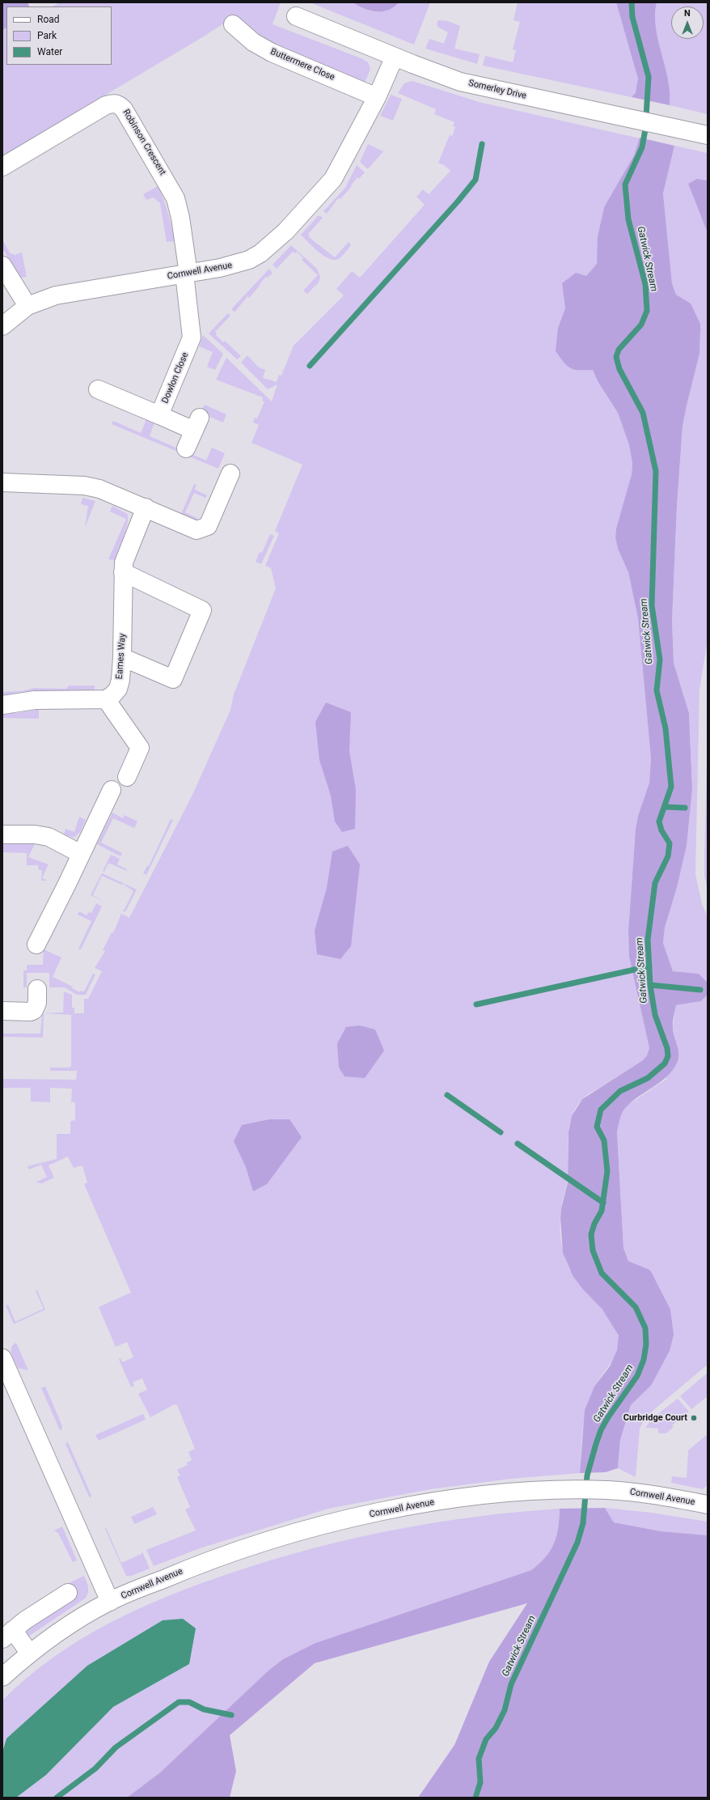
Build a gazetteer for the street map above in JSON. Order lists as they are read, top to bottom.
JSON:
{
  "streets": {
    "street": [
      "Buttermere Close",
      "Somerley Drive",
      "Robinson Crescent",
      "Cornwell Avenue",
      "Dowlon Close",
      "Eames Way"
    ]
  },
  "crossings": [
    ["Buttermere Close", "Cornwell Avenue"],
    ["Somerley Drive", "Cornwell Avenue"],
    ["Robinson Crescent", "Cornwell Avenue"],
    ["Robinson Crescent", "Dowlon Close"],
    ["Cornwell Avenue", "Dowlon Close"]
  ],
  "water": ["Gatwick Stream"],
  "places": ["Curbridge Court"],
  "legend": ["Road", "Park", "Water"],
  "north": "top"
}
